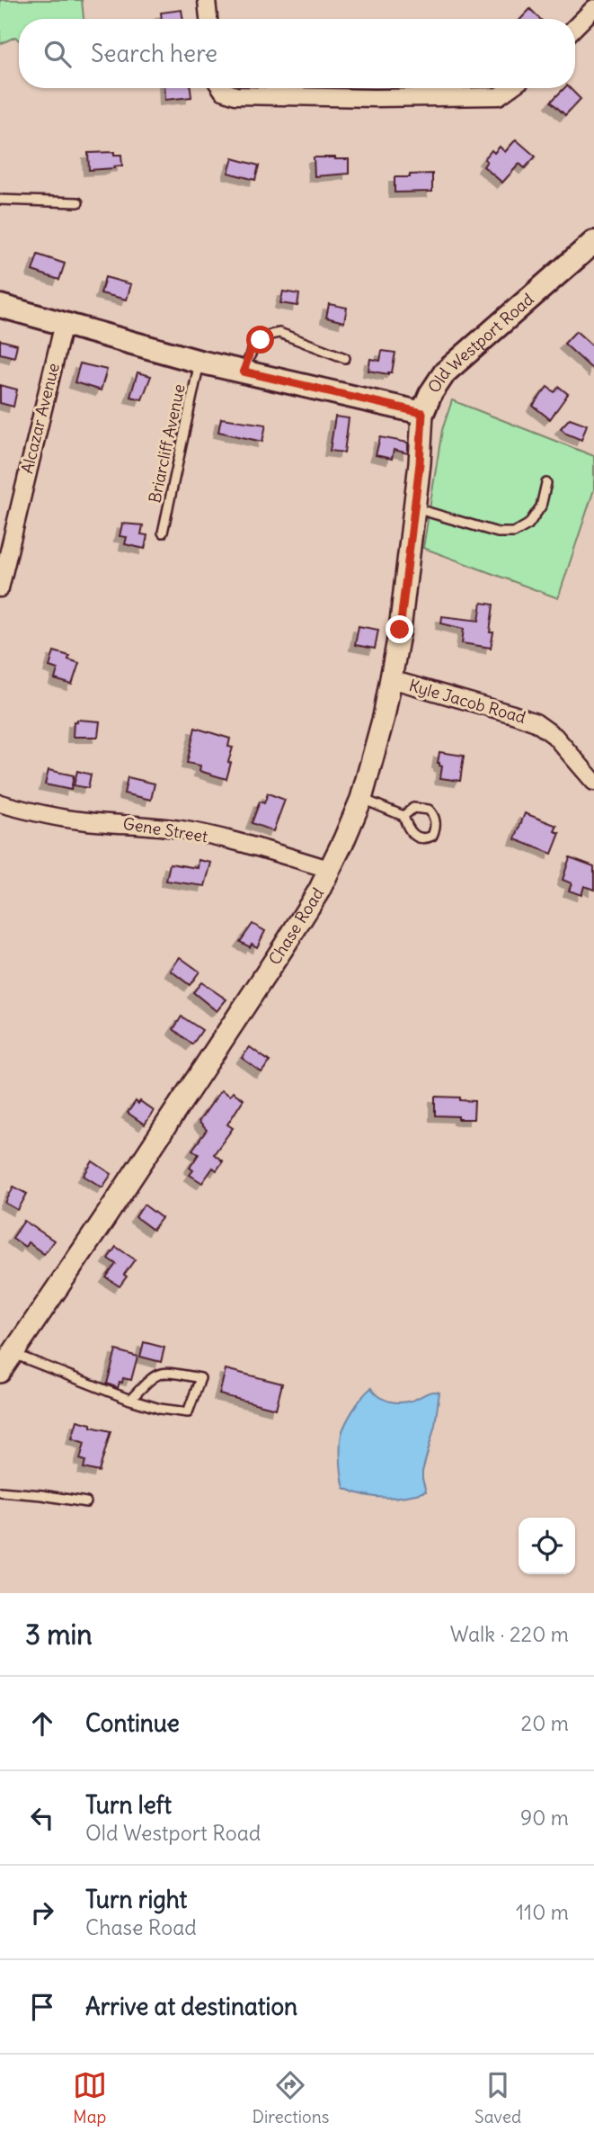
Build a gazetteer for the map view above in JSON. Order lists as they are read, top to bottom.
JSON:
{
  "streets": {
    "main road": ["Old Westport Road"],
    "street": [
      "Alcazar Avenue",
      "Kyle Jacob Road",
      "Gene Street",
      "Chase Road"
    ],
    "lane": ["Briarcliff Avenue"]
  },
  "crossings": [
    ["Old Westport Road", "Alcazar Avenue"],
    ["Old Westport Road", "Briarcliff Avenue"],
    ["Old Westport Road", "Chase Road"],
    ["Kyle Jacob Road", "Chase Road"],
    ["Gene Street", "Chase Road"]
  ],
  "page": {
    "search": "Search here",
    "heading": ["3 min", "Walk · 220 m"],
    "list": [
      ["Continue", "20 m"],
      ["Turn left", "Old Westport Road", "90 m"],
      ["Turn right", "Chase Road", "110 m"],
      "Arrive at destination"
    ],
    "nav": ["Map", "Directions", "Saved"]
  }
}
